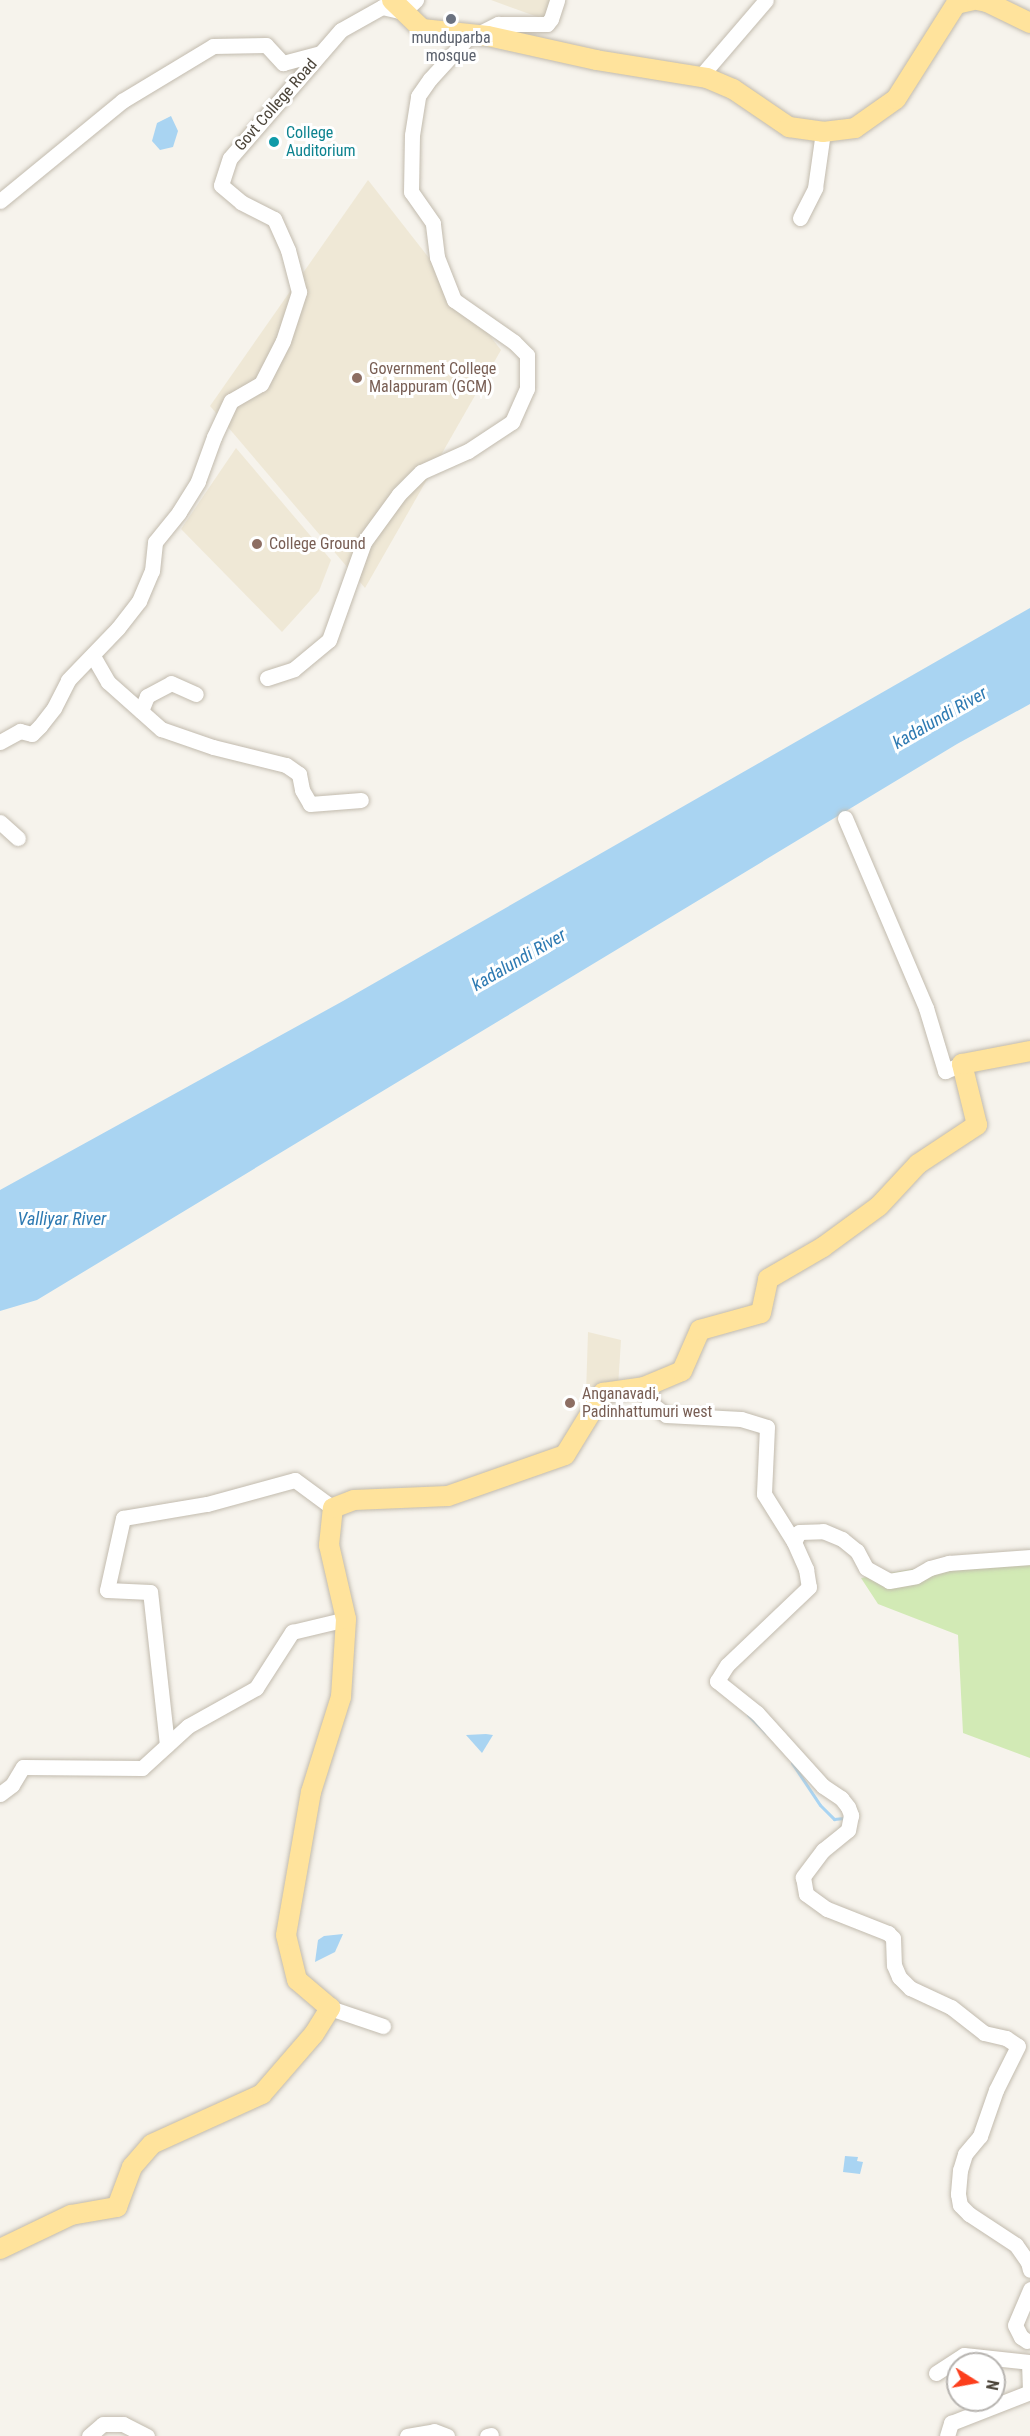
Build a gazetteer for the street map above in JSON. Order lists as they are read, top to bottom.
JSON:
{
  "streets": {
    "street": ["Govt College Road"]
  },
  "water": ["kadalundi River", "Valliyar River"],
  "places": [
    "munduparba mosque",
    "College Auditorium",
    "Government College Malappuram (GCM)",
    "College Ground",
    "Anganavadi, Padinhattumuri west"
  ],
  "north": "right"
}
